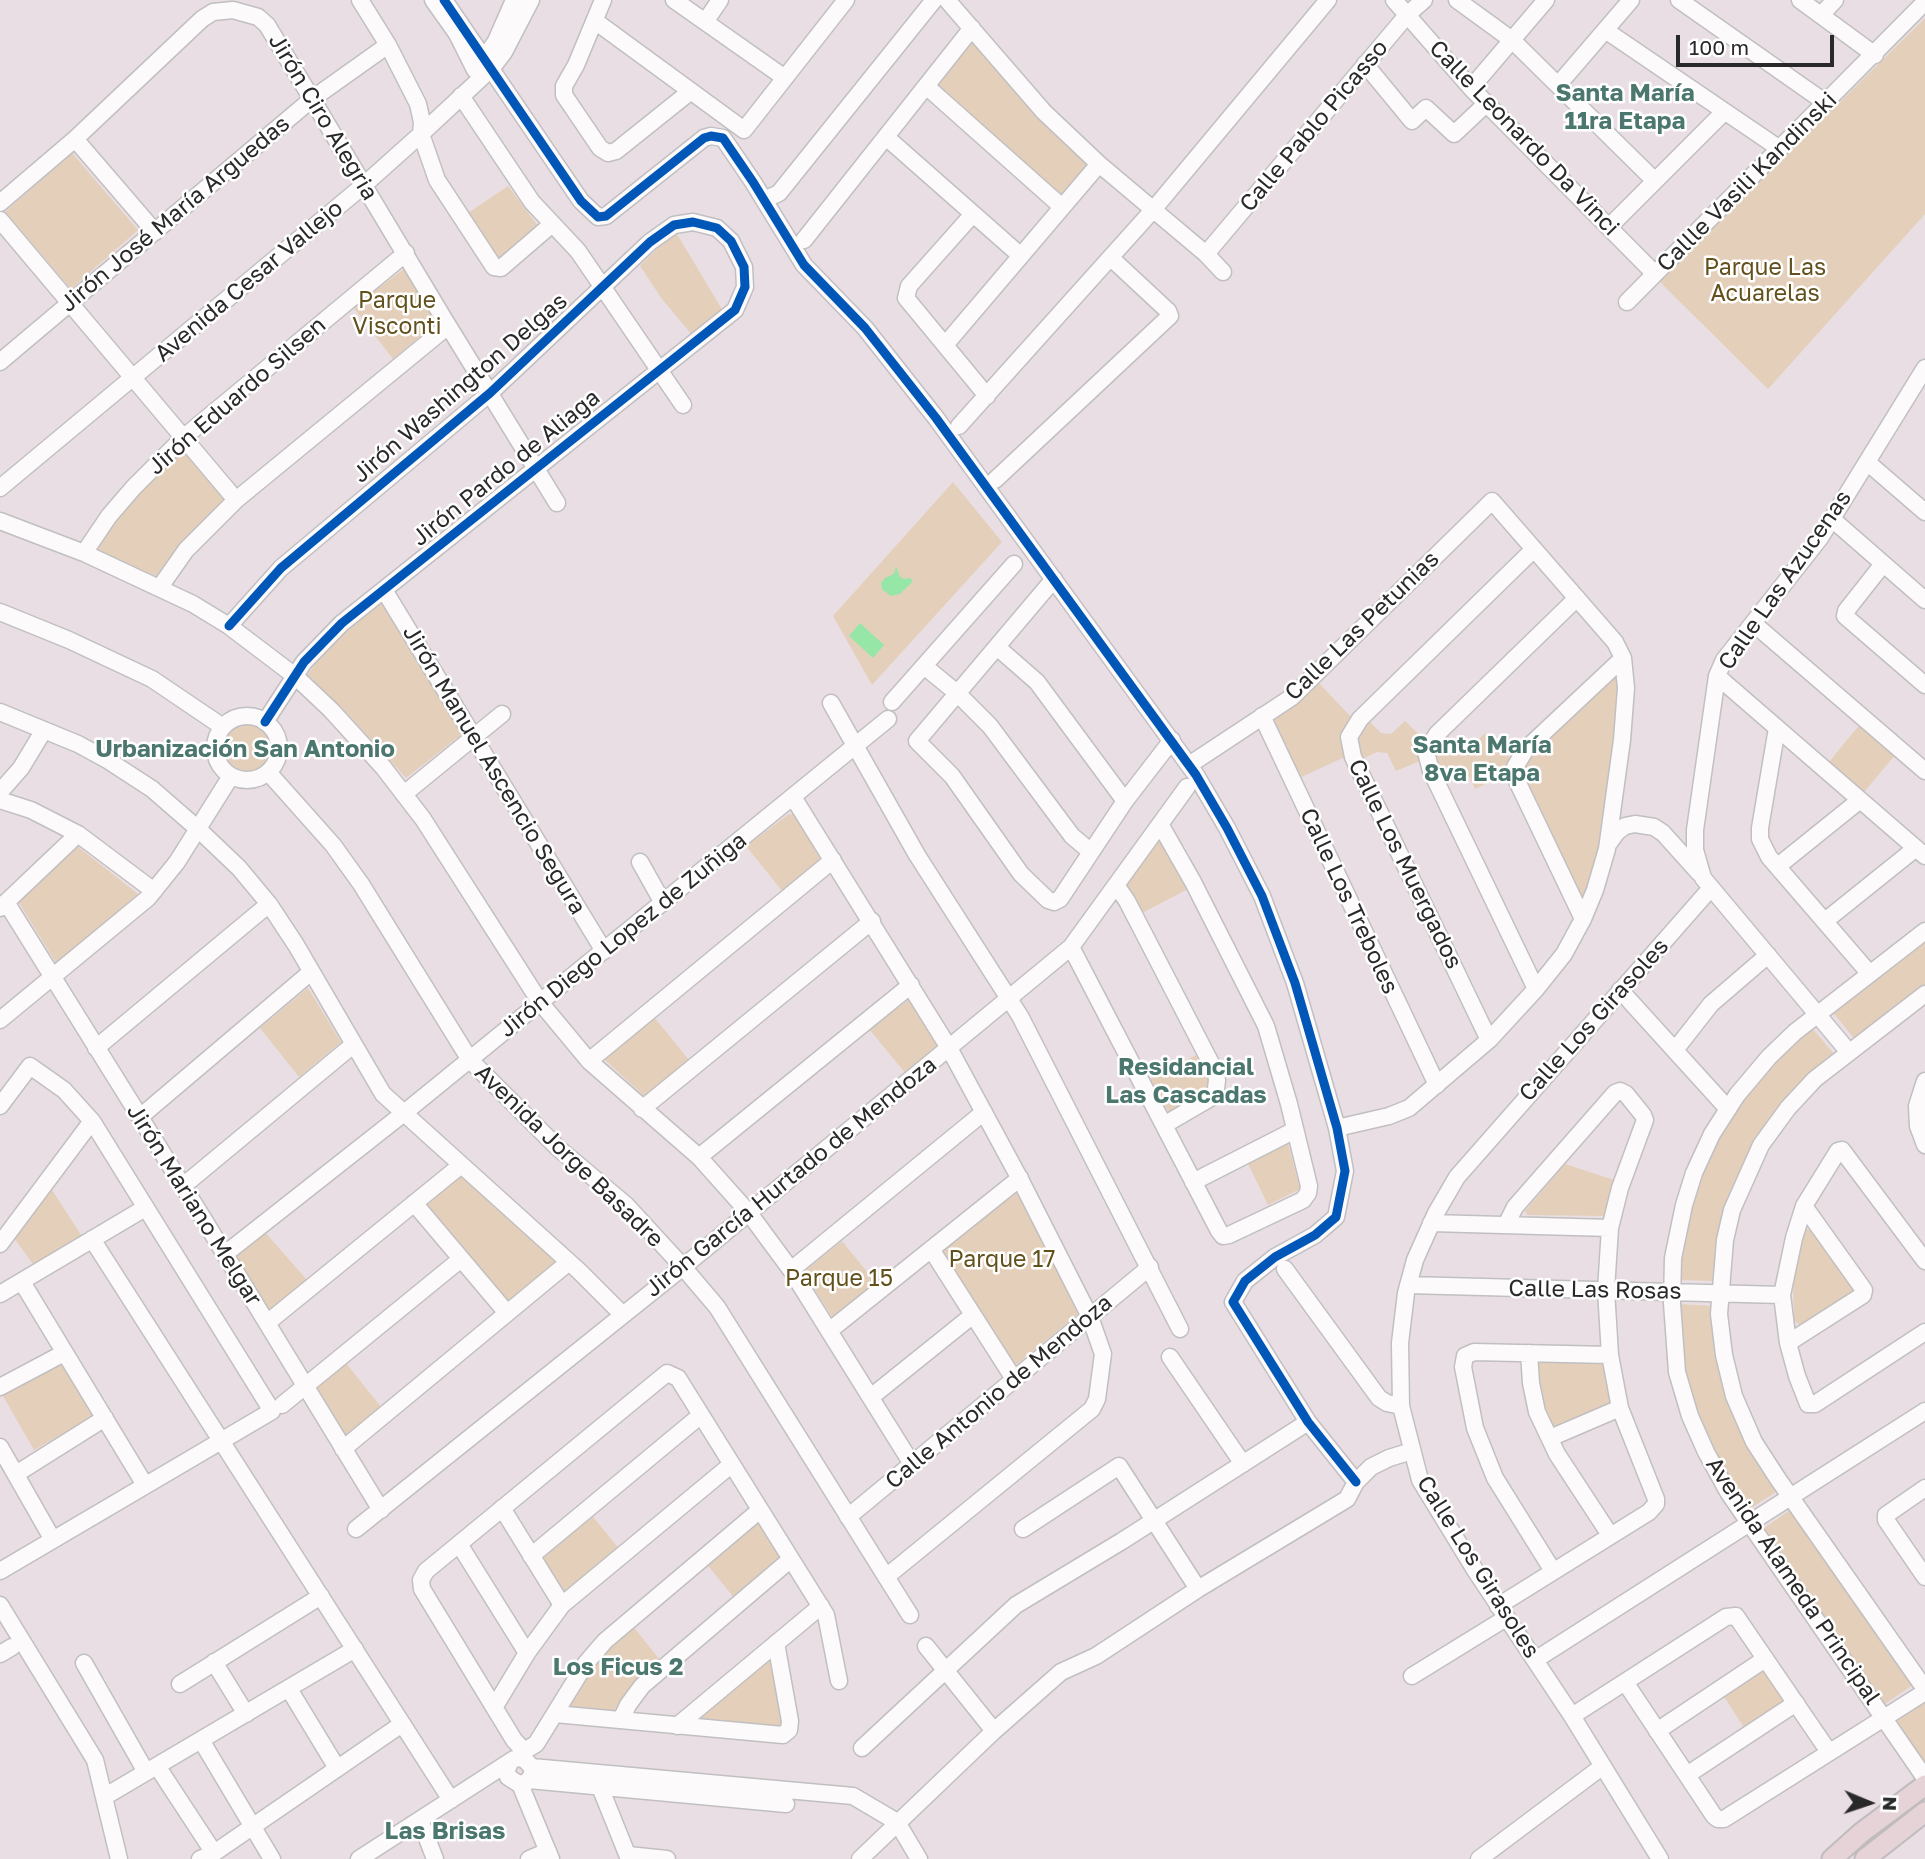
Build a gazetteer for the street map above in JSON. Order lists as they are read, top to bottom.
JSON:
{
  "streets": {
    "street": [
      "Jirón Ciro Alegria",
      "Calle Pablo Picasso",
      "Calle Leonardo Da Vinci",
      "Callle Vasili Kandinski",
      "Jirón José María Arguedas",
      "Avenida Cesar Vallejo",
      "Jirón Washington Delgas",
      "Jirón Eduardo Silsen",
      "Jirón Pardo de Aliaga",
      "Calle Las Azucenas",
      "Calle Las Petunias",
      "Jirón Manuel Ascencio Segura",
      "Calle Los Muergados",
      "Calle Los Treboles",
      "Jirón Diego Lopez de Zuñiga",
      "Calle Los Girasoles",
      "Avenida Jorge Basadre",
      "Jirón García Hurtado de Mendoza",
      "Jirón Mariano Melgar",
      "Calle Las Rosas",
      "Calle Antonio de Mendoza",
      "Avenida Alameda Principal"
    ]
  },
  "crossings": [
    ["Jirón Ciro Alegria", "Jirón José María Arguedas"],
    ["Jirón Ciro Alegria", "Avenida Cesar Vallejo"],
    ["Jirón Ciro Alegria", "Jirón Washington Delgas"],
    ["Jirón Ciro Alegria", "Jirón Eduardo Silsen"],
    ["Jirón Ciro Alegria", "Jirón Pardo de Aliaga"],
    ["Calle Pablo Picasso", "Calle Leonardo Da Vinci"],
    ["Calle Leonardo Da Vinci", "Callle Vasili Kandinski"],
    ["Jirón Washington Delgas", "Jirón Pardo de Aliaga"],
    ["Jirón Pardo de Aliaga", "Jirón Manuel Ascencio Segura"],
    ["Jirón Pardo de Aliaga", "Avenida Jorge Basadre"],
    ["Calle Las Azucenas", "Calle Los Girasoles"],
    ["Calle Las Azucenas", "Avenida Alameda Principal"],
    ["Calle Las Petunias", "Calle Los Muergados"],
    ["Calle Las Petunias", "Calle Los Treboles"],
    ["Jirón Manuel Ascencio Segura", "Jirón Diego Lopez de Zuñiga"],
    ["Jirón Diego Lopez de Zuñiga", "Avenida Jorge Basadre"],
    ["Jirón Diego Lopez de Zuñiga", "Jirón Mariano Melgar"],
    ["Calle Los Girasoles", "Calle Las Rosas"],
    ["Avenida Jorge Basadre", "Jirón García Hurtado de Mendoza"],
    ["Avenida Jorge Basadre", "Calle Antonio de Mendoza"],
    ["Jirón García Hurtado de Mendoza", "Jirón Mariano Melgar"],
    ["Calle Las Rosas", "Avenida Alameda Principal"]
  ],
  "districts": [
    "Santa María 11ra Etapa",
    "Santa María 8va Etapa",
    "Urbanización San Antonio",
    "Residancial Las Cascadas",
    "Los Ficus 2",
    "Las Brisas"
  ],
  "parks": [
    "Parque Las Acuarelas",
    "Parque Visconti",
    "Parque 17",
    "Parque 15"
  ],
  "scale_bar": "100 m",
  "north": "right"
}
